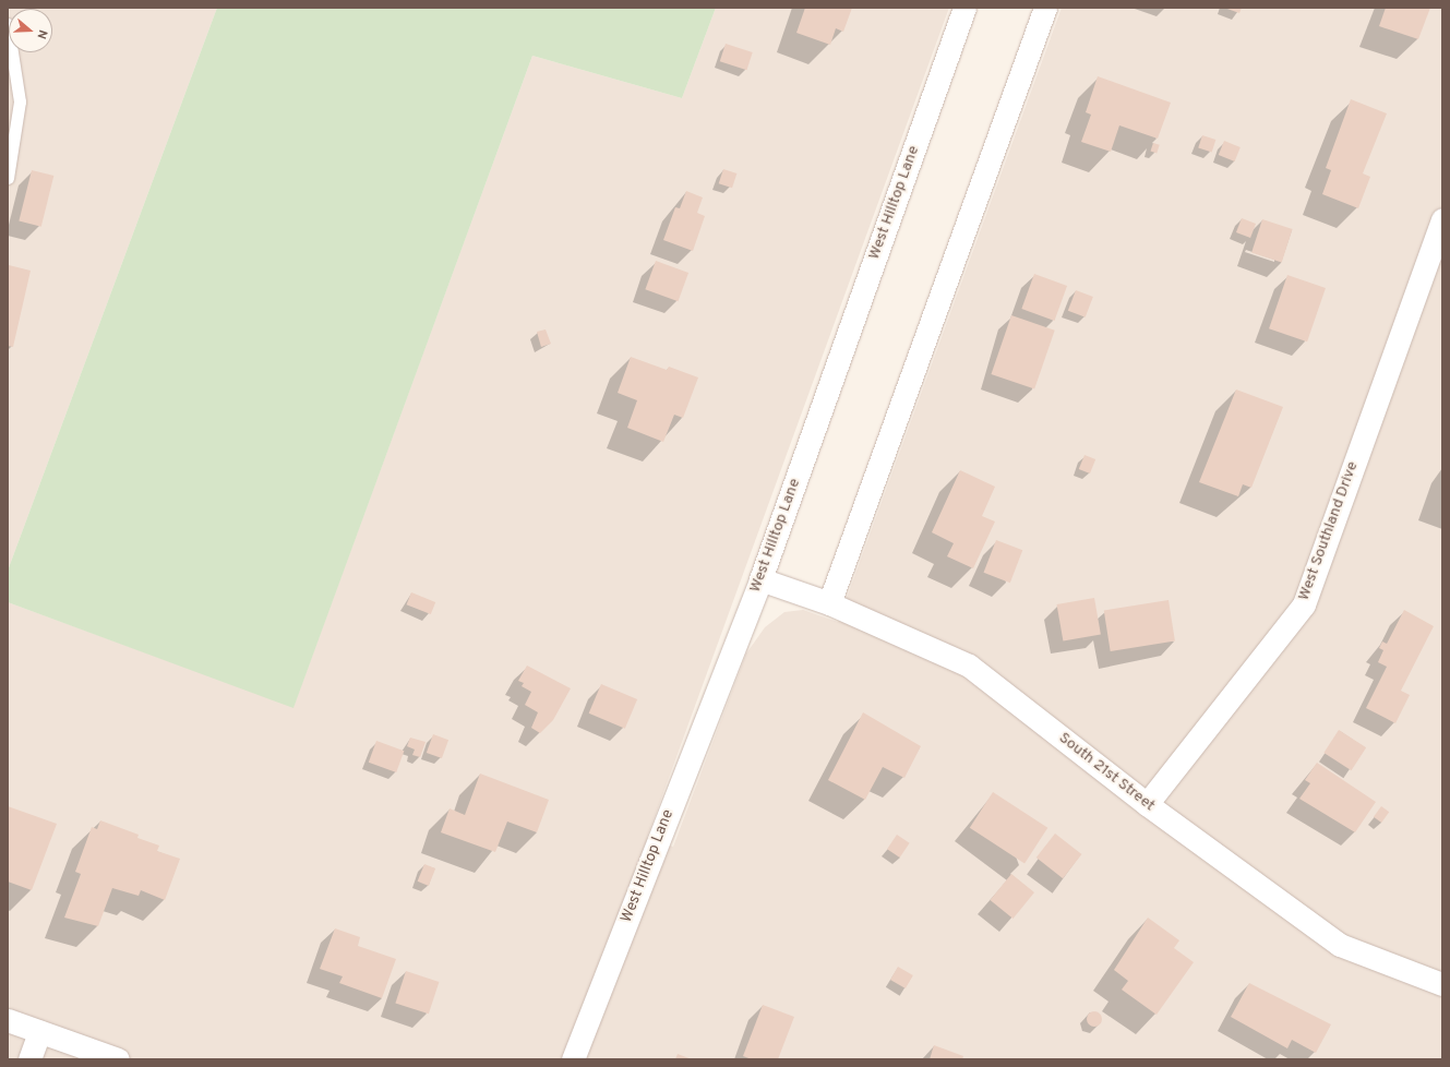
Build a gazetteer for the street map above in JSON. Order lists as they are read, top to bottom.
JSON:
{
  "streets": {
    "street": ["West Hilltop Lane", "West Southland Drive", "South 21st Street"]
  },
  "crossings": [
    ["West Hilltop Lane", "South 21st Street"],
    ["West Southland Drive", "South 21st Street"]
  ],
  "north": "right"
}
